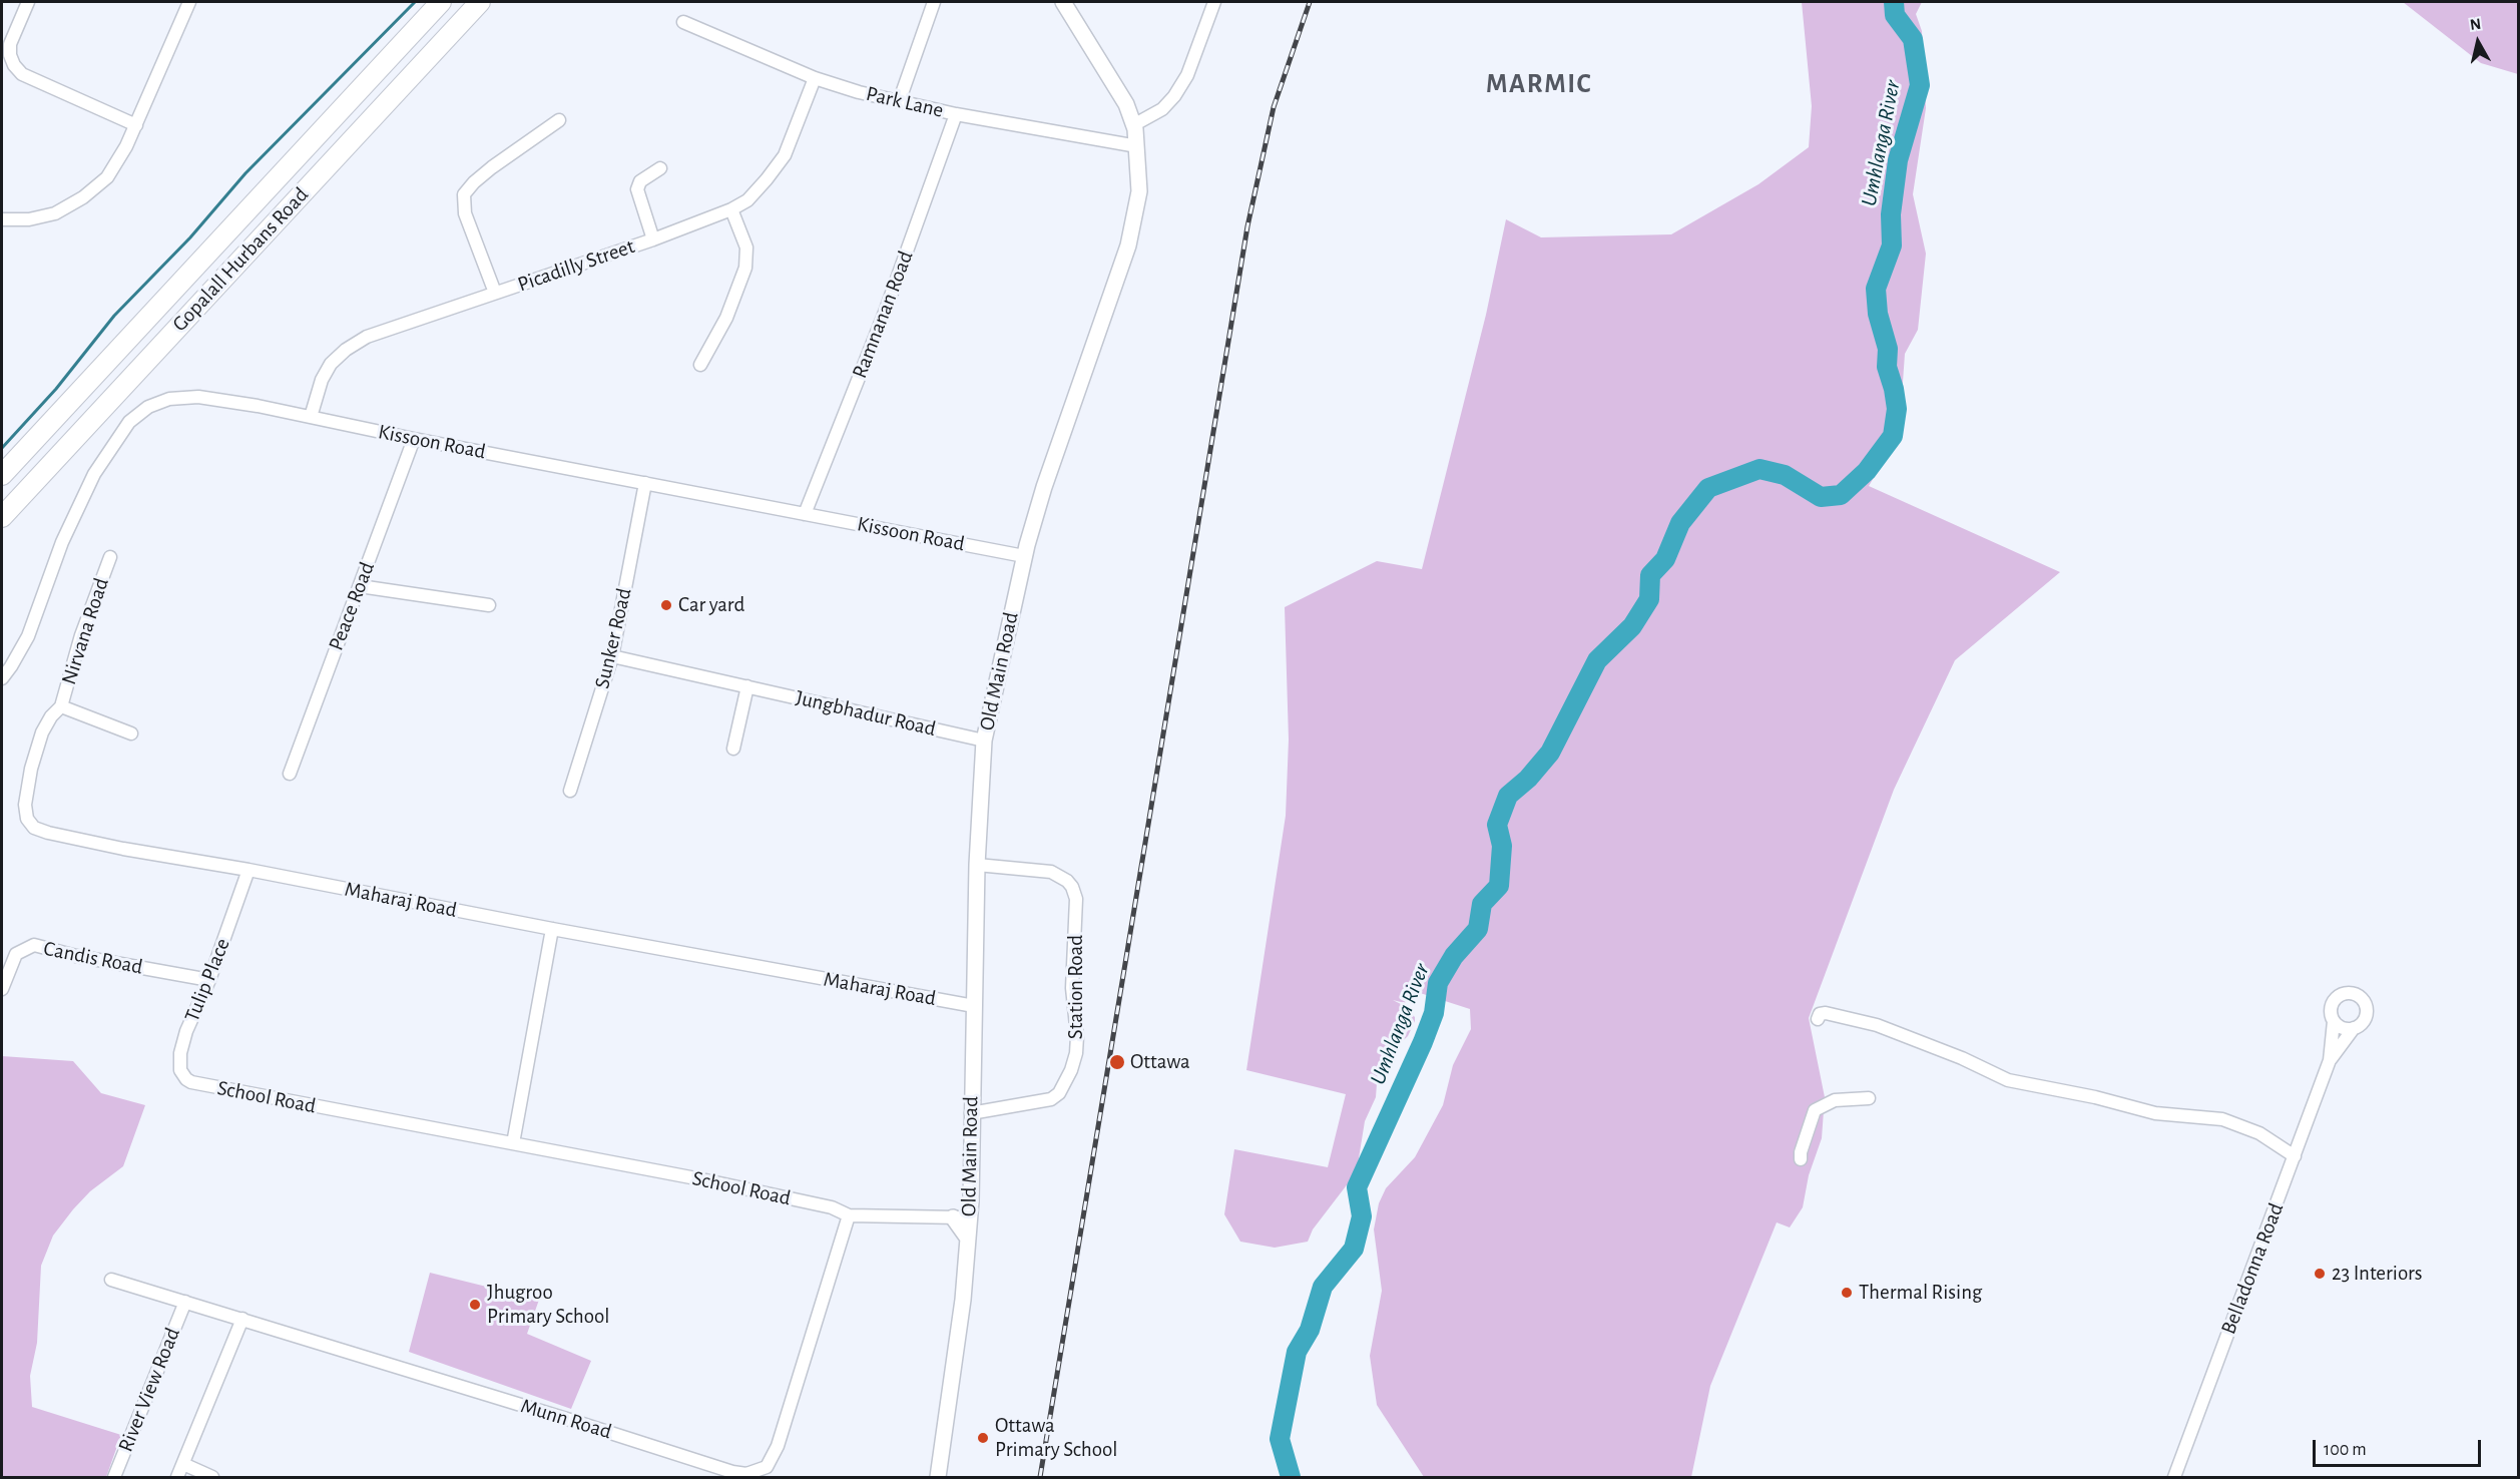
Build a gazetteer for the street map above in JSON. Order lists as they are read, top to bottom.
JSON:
{
  "streets": {
    "main road": ["Gopalall Hurbans Road"],
    "street": [
      "Park Lane",
      "Picadilly Street",
      "Ramnanan Road",
      "Kissoon Road",
      "Peace Road",
      "Nirvana Road",
      "Sunker Road",
      "Old Main Road",
      "Jungbhadur Road",
      "Maharaj Road",
      "Candis Road",
      "Tulip Place",
      "Station Road",
      "School Road",
      "Belladonna Road",
      "River View Road",
      "Munn Road"
    ]
  },
  "crossings": [
    ["Park Lane", "Picadilly Street"],
    ["Park Lane", "Ramnanan Road"],
    ["Park Lane", "Old Main Road"],
    ["Picadilly Street", "Kissoon Road"],
    ["Ramnanan Road", "Kissoon Road"],
    ["Kissoon Road", "Peace Road"],
    ["Kissoon Road", "Sunker Road"],
    ["Kissoon Road", "Old Main Road"],
    ["Nirvana Road", "Maharaj Road"],
    ["Sunker Road", "Jungbhadur Road"],
    ["Old Main Road", "Jungbhadur Road"],
    ["Old Main Road", "Maharaj Road"],
    ["Old Main Road", "Station Road"],
    ["Old Main Road", "School Road"],
    ["Maharaj Road", "Tulip Place"],
    ["Candis Road", "Tulip Place"],
    ["Tulip Place", "School Road"],
    ["School Road", "Munn Road"],
    ["River View Road", "Munn Road"]
  ],
  "districts": ["MARMIC"],
  "water": ["Umhlanga River"],
  "places": [
    "Car yard",
    "Ottawa",
    "23 Interiors",
    "Thermal Rising",
    "Jhugroo Primary School",
    "Ottawa Primary School"
  ],
  "scale_bar": "100 m",
  "north": "top"
}
